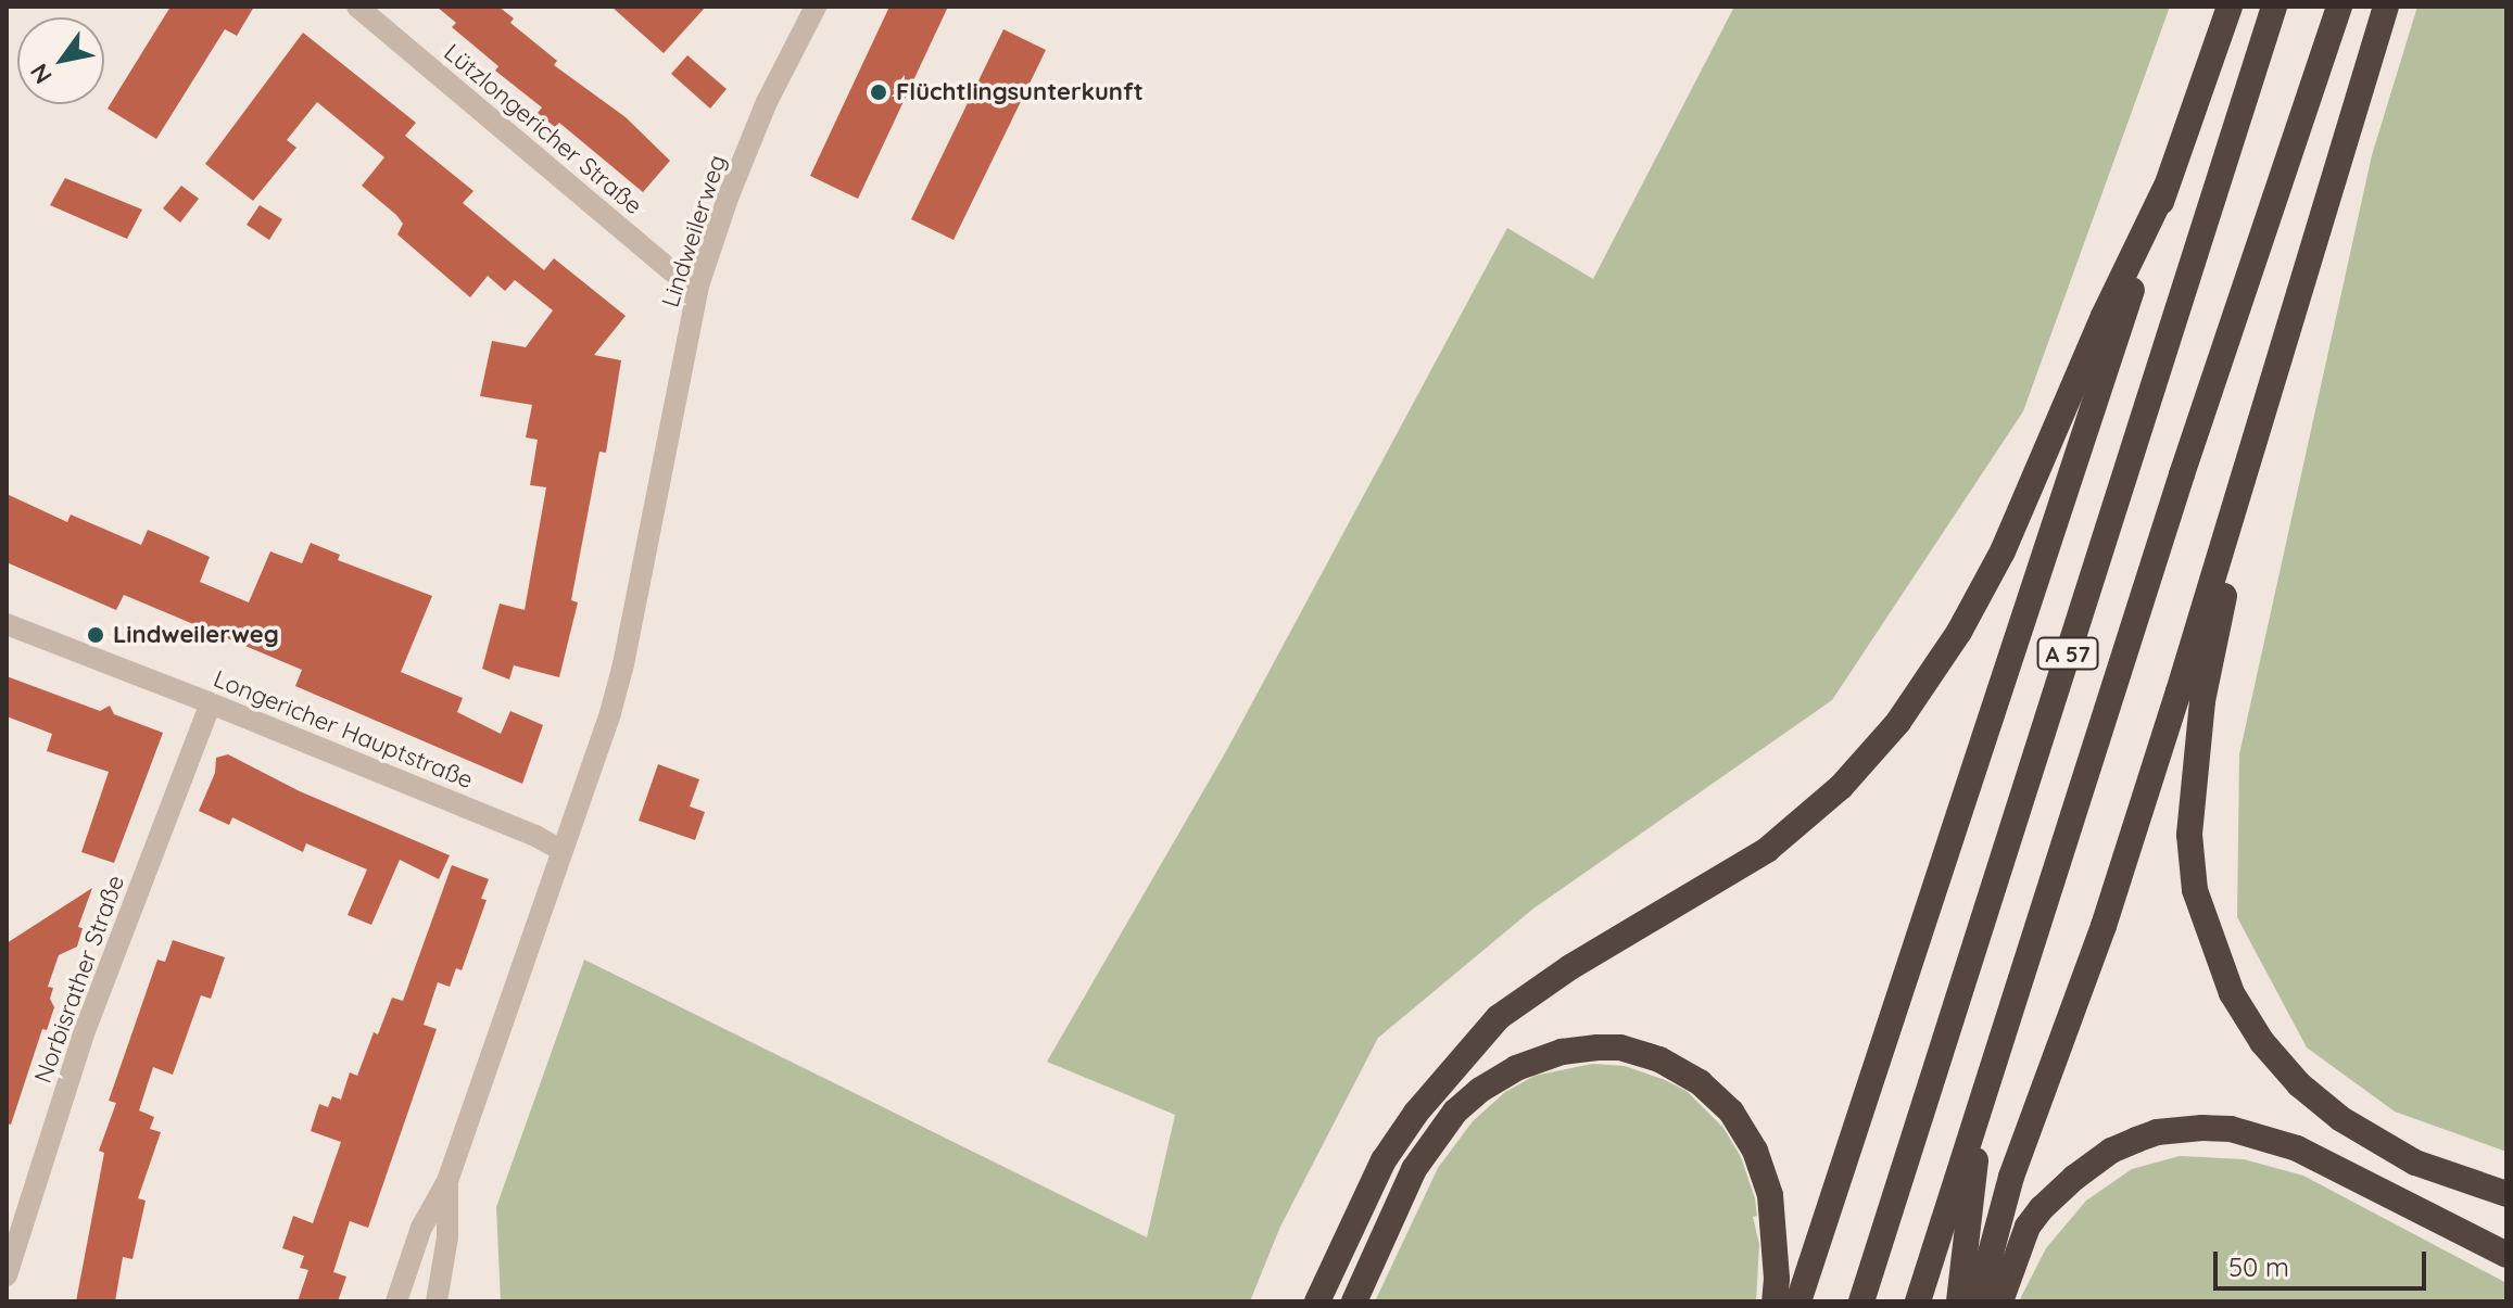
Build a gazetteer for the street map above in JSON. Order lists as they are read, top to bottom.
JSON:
{
  "streets": {
    "highway": ["A 57"],
    "street": [
      "Lützlongericher Straße",
      "Lindweilerweg",
      "Longericher Hauptstraße",
      "Norbisrather Straße"
    ]
  },
  "crossings": [
    ["Lützlongericher Straße", "Lindweilerweg"],
    ["Lindweilerweg", "Longericher Hauptstraße"],
    ["Longericher Hauptstraße", "Norbisrather Straße"]
  ],
  "places": ["Flüchtlingsunterkunft", "Lindweilerweg"],
  "scale_bar": "50 m",
  "north": "bottom left"
}
